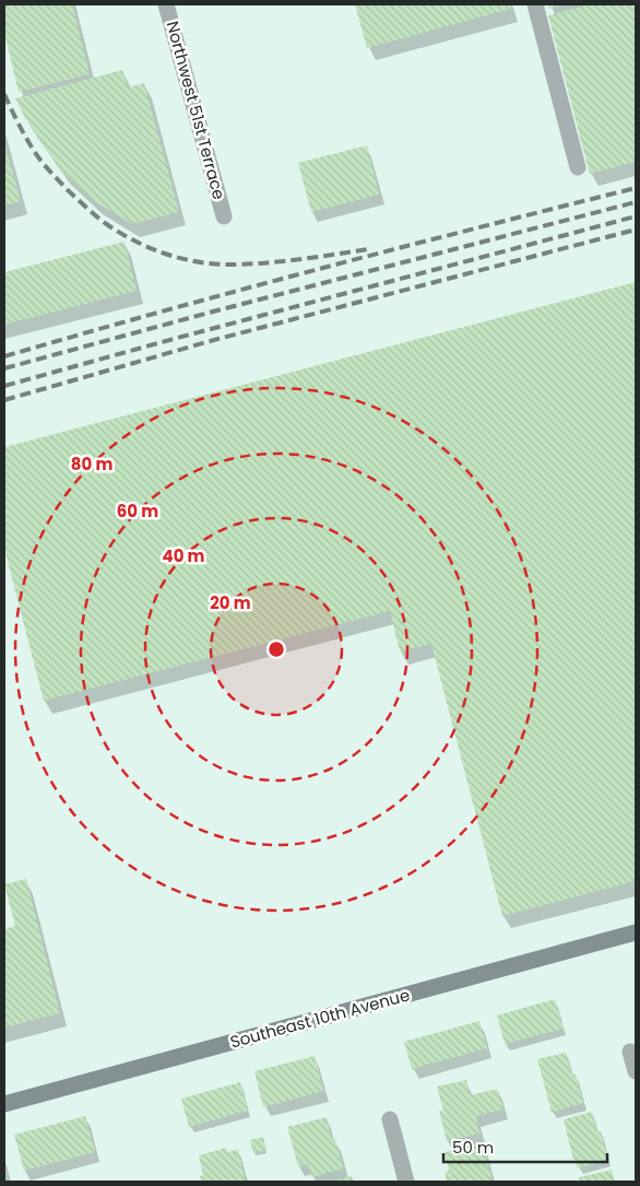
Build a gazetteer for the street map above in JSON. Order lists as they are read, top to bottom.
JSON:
{
  "streets": {
    "street": ["Northwest 51st Terrace", "Southeast 10th Avenue"]
  },
  "scale_bar": "50 m",
  "rings": [
    "80 m",
    "60 m",
    "40 m",
    "20 m"
  ]
}
